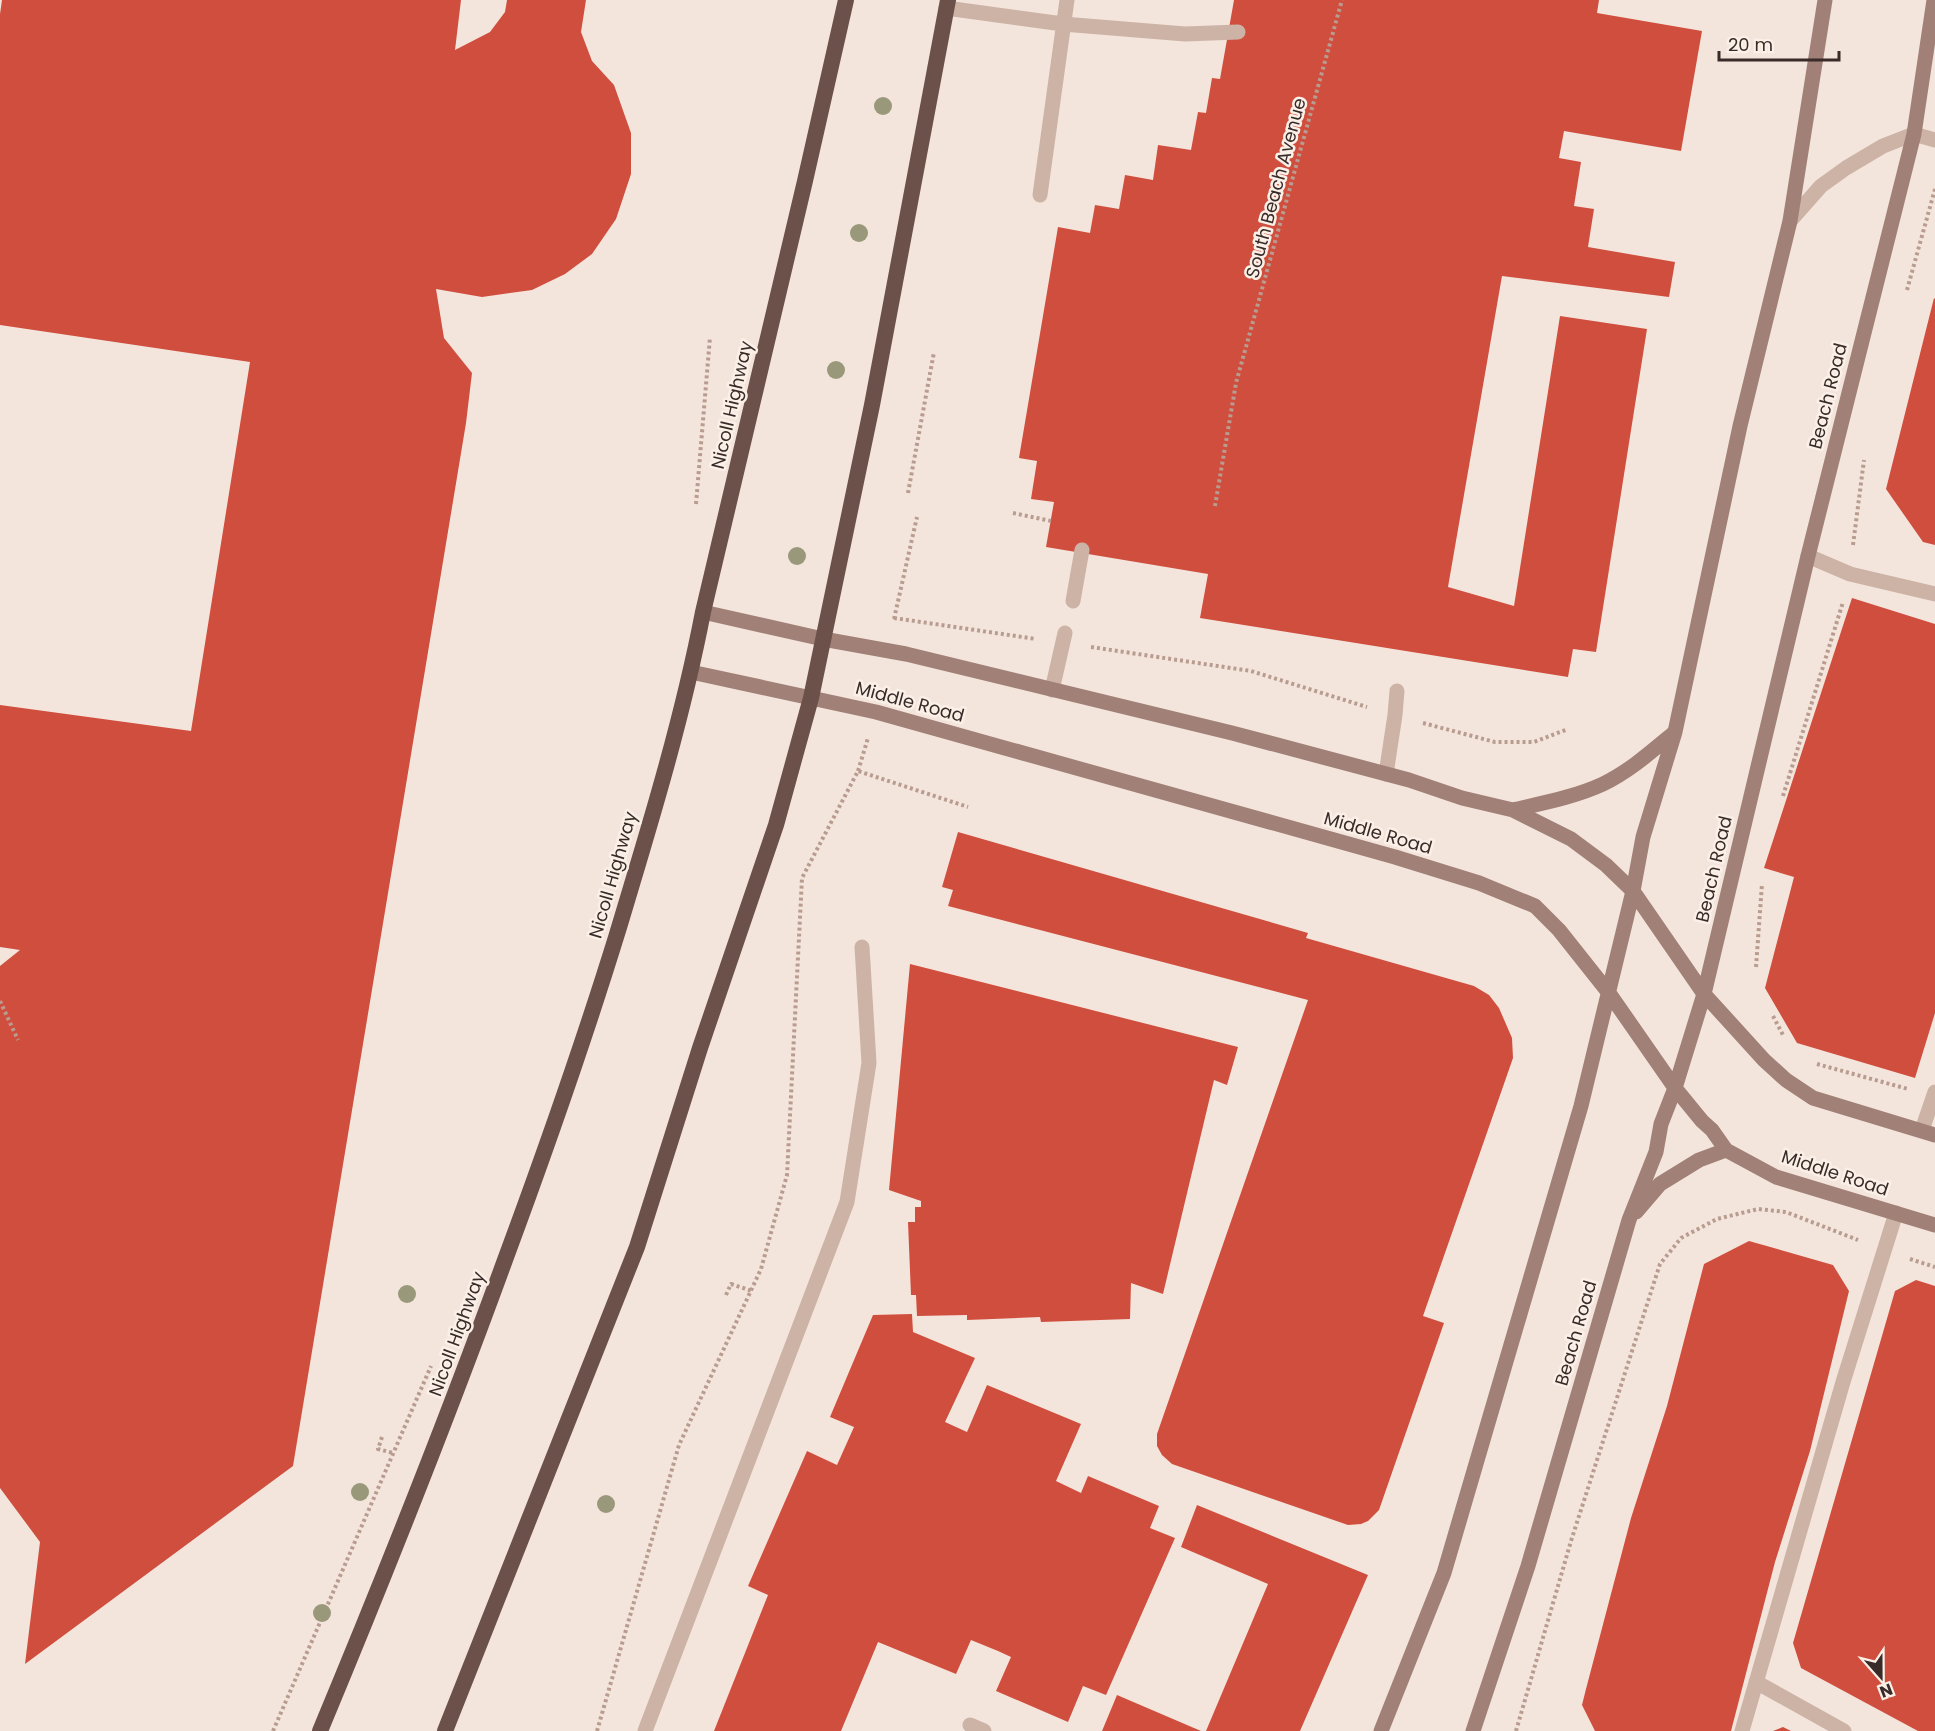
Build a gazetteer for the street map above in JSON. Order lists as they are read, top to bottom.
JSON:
{
  "streets": {
    "highway": ["Nicoll Highway"],
    "main road": ["Beach Road", "Middle Road"],
    "path": ["South Beach Avenue"]
  },
  "crossings": [
    ["Beach Road", "Middle Road"],
    ["Nicoll Highway", "Middle Road"]
  ],
  "scale_bar": "20 m",
  "north": "bottom"
}
